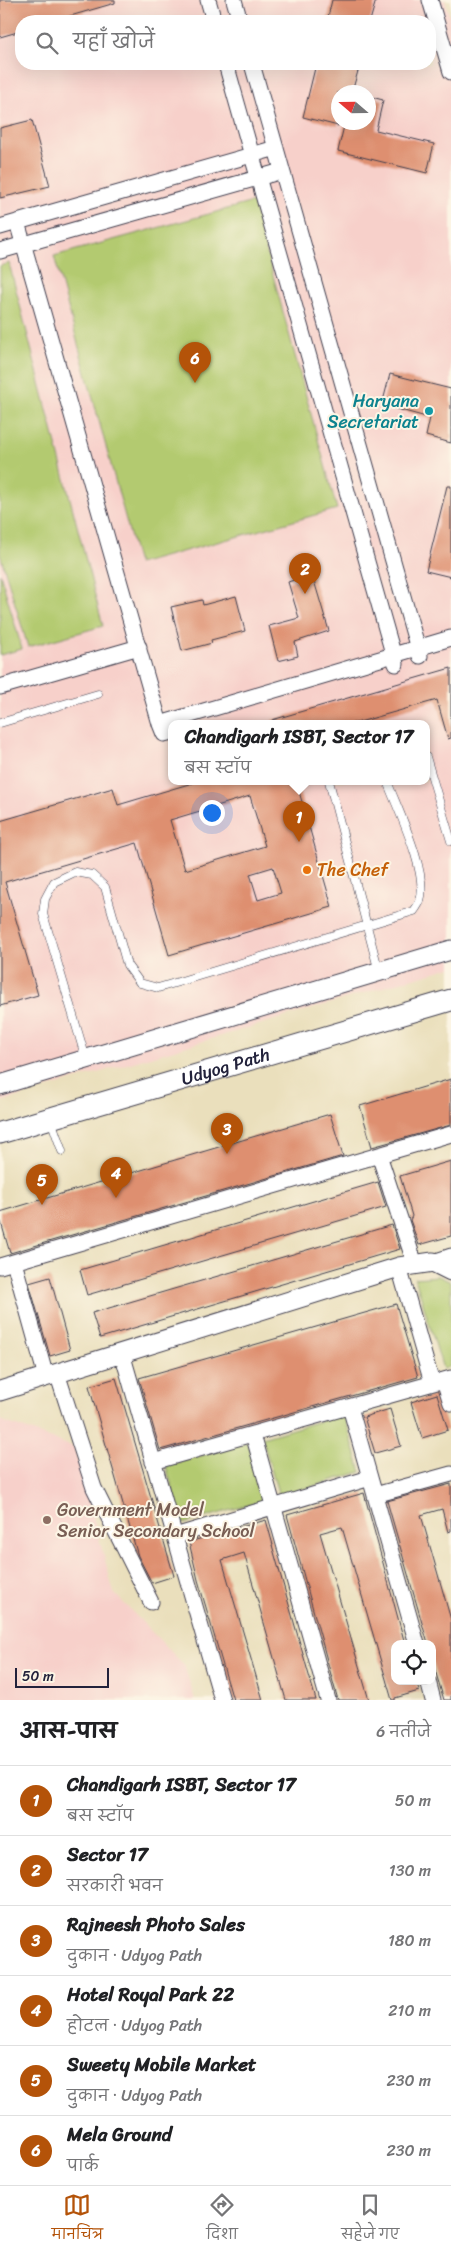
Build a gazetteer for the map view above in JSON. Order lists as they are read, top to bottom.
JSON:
{
  "streets": {
    "main road": ["Udyog Path"]
  },
  "places": ["Haryana Secretariat", "The Chef", "Government Model Senior Secondary School"],
  "scale_bar": "50 m",
  "north": "left",
  "page": {
    "search": "यहाँ खोजें",
    "pins": [
      "6",
      "2",
      "1",
      "3",
      "4",
      "5"
    ],
    "popup": ["Chandigarh ISBT, Sector 17", "बस स्टॉप"],
    "scale": "50 m",
    "heading": ["आस-पास", "6 नतीजे"],
    "list": [
      {
        "mark": "1",
        "name": "Chandigarh ISBT, Sector 17",
        "note": "बस स्टॉप",
        "value": "50 m"
      },
      {
        "mark": "2",
        "name": "Sector 17",
        "note": "सरकारी भवन",
        "value": "130 m"
      },
      {
        "mark": "3",
        "name": "Rajneesh Photo Sales",
        "note": "दुकान · Udyog Path",
        "value": "180 m"
      },
      {
        "mark": "4",
        "name": "Hotel Royal Park 22",
        "note": "होटल · Udyog Path",
        "value": "210 m"
      },
      {
        "mark": "5",
        "name": "Sweety Mobile Market",
        "note": "दुकान · Udyog Path",
        "value": "230 m"
      },
      {
        "mark": "6",
        "name": "Mela Ground",
        "note": "पार्क",
        "value": "230 m"
      }
    ],
    "nav": ["मानचित्र", "दिशा", "सहेजे गए"]
  }
}
